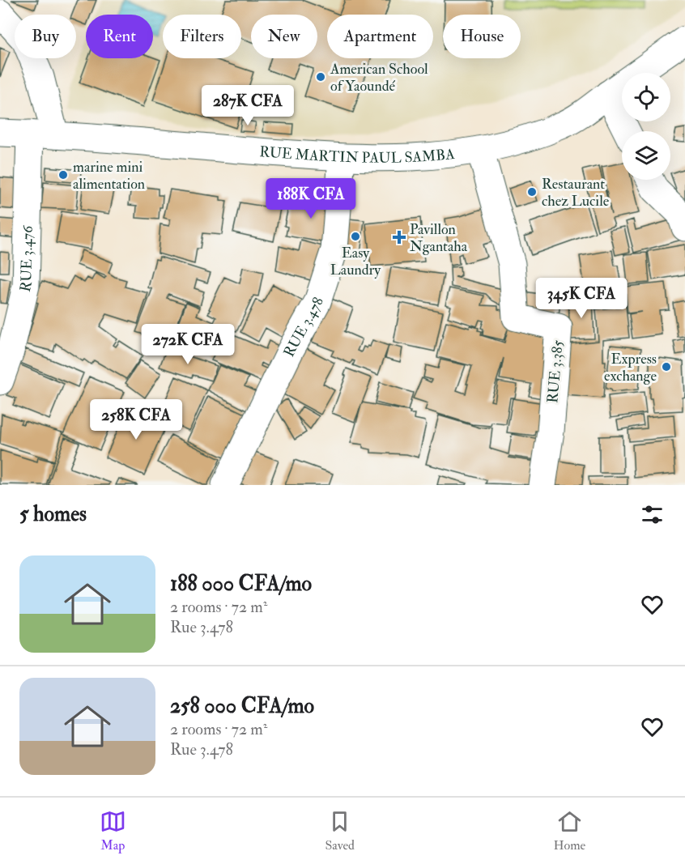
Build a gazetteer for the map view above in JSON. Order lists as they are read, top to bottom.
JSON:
{
  "streets": {
    "street": [
      "RUE MARTIN PAUL SAMBA",
      "RUE 3.476",
      "RUE 3.478",
      "RUE 3.385"
    ]
  },
  "crossings": [
    ["RUE MARTIN PAUL SAMBA", "RUE 3.476"],
    ["RUE MARTIN PAUL SAMBA", "RUE 3.478"],
    ["RUE MARTIN PAUL SAMBA", "RUE 3.385"]
  ],
  "places": {
    "other": [
      "American School of Yaoundé",
      "marine mini alimentation",
      "Restaurant chez Lucile",
      "Easy Laundry",
      "Express exchange"
    ],
    "health": ["Pavillon Ngantaha"]
  },
  "page": {
    "chip": [
      "Buy",
      "Rent",
      "Filters",
      "New",
      "Apartment",
      "House"
    ],
    "price": [
      "287K CFA",
      "188K CFA",
      "345K CFA",
      "272K CFA",
      "258K CFA"
    ],
    "heading": "5 homes",
    "list": [
      {
        "name": "188 000 CFA/mo",
        "note": "2 rooms · 72 m² · Rue 3.478"
      },
      {
        "name": "258 000 CFA/mo",
        "note": "2 rooms · 72 m² · Rue 3.478"
      }
    ],
    "tabs": ["Map", "Saved", "Home"]
  }
}
